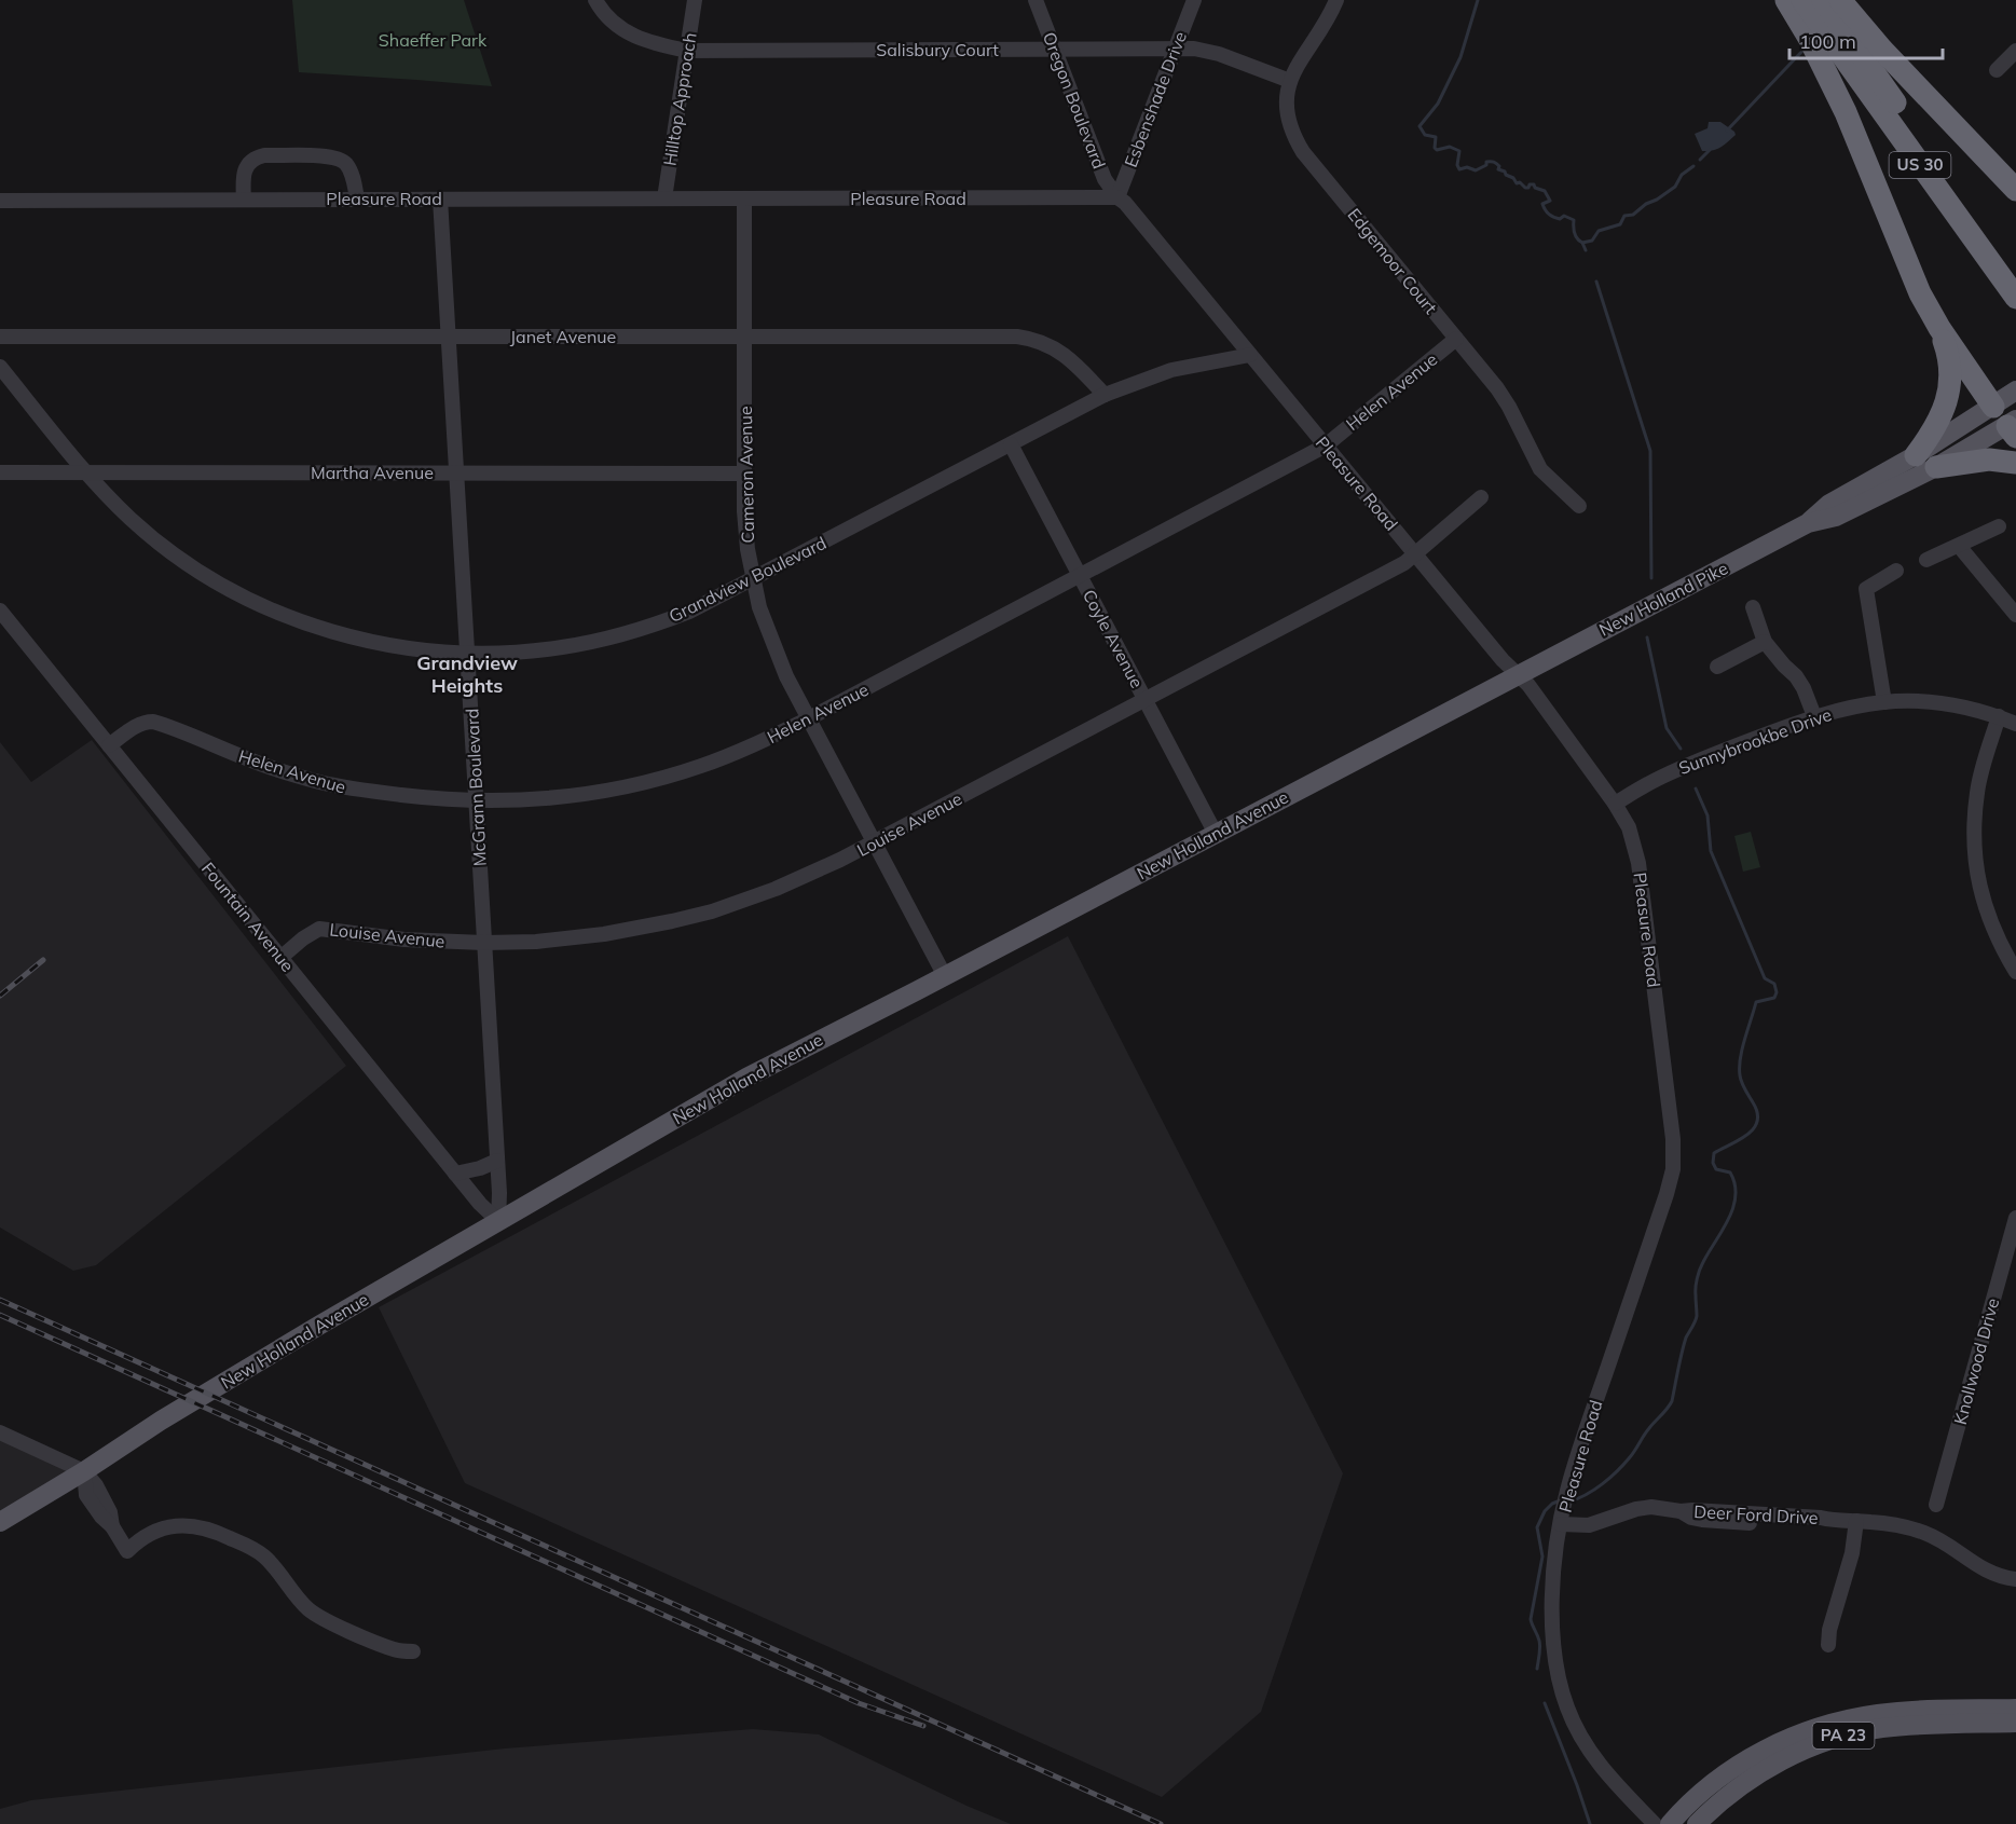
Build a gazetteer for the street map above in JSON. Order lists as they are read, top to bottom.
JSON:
{
  "streets": {
    "highway": ["US 30"],
    "main road": ["New Holland Pike", "New Holland Avenue", "PA 23"],
    "street": [
      "Salisbury Court",
      "Hilltop Approach",
      "Esbenshade Drive",
      "Oregon Boulevard",
      "Pleasure Road",
      "Edgemoor Court",
      "Janet Avenue",
      "Helen Avenue",
      "Martha Avenue",
      "Cameron Avenue",
      "Grandview Boulevard",
      "Coyle Avenue",
      "Sunnybrookbe Drive",
      "McGrann Boulevard",
      "Louise Avenue",
      "Fountain Avenue",
      "Knollwood Drive",
      "Deer Ford Drive"
    ]
  },
  "crossings": [
    ["Salisbury Court", "Hilltop Approach"],
    ["Salisbury Court", "Esbenshade Drive"],
    ["Salisbury Court", "Oregon Boulevard"],
    ["Salisbury Court", "Edgemoor Court"],
    ["Hilltop Approach", "Pleasure Road"],
    ["Esbenshade Drive", "Oregon Boulevard"],
    ["Esbenshade Drive", "Pleasure Road"],
    ["Oregon Boulevard", "Pleasure Road"],
    ["Pleasure Road", "Helen Avenue"],
    ["Pleasure Road", "Cameron Avenue"],
    ["Pleasure Road", "Grandview Boulevard"],
    ["Pleasure Road", "New Holland Pike"],
    ["Pleasure Road", "Sunnybrookbe Drive"],
    ["Pleasure Road", "McGrann Boulevard"],
    ["Pleasure Road", "Louise Avenue"],
    ["Pleasure Road", "New Holland Avenue"],
    ["Pleasure Road", "Deer Ford Drive"],
    ["Edgemoor Court", "Helen Avenue"],
    ["Janet Avenue", "Cameron Avenue"],
    ["Janet Avenue", "Grandview Boulevard"],
    ["Janet Avenue", "McGrann Boulevard"],
    ["Helen Avenue", "Cameron Avenue"],
    ["Helen Avenue", "Coyle Avenue"],
    ["Helen Avenue", "McGrann Boulevard"],
    ["Helen Avenue", "Fountain Avenue"],
    ["Martha Avenue", "Cameron Avenue"],
    ["Martha Avenue", "Grandview Boulevard"],
    ["Martha Avenue", "McGrann Boulevard"],
    ["Cameron Avenue", "Grandview Boulevard"],
    ["Cameron Avenue", "Louise Avenue"],
    ["Cameron Avenue", "New Holland Avenue"],
    ["Grandview Boulevard", "Coyle Avenue"],
    ["Grandview Boulevard", "McGrann Boulevard"],
    ["New Holland Pike", "New Holland Avenue"],
    ["Coyle Avenue", "Louise Avenue"],
    ["Coyle Avenue", "New Holland Avenue"],
    ["McGrann Boulevard", "Louise Avenue"],
    ["McGrann Boulevard", "New Holland Avenue"],
    ["McGrann Boulevard", "Fountain Avenue"],
    ["Louise Avenue", "Fountain Avenue"],
    ["New Holland Avenue", "Fountain Avenue"]
  ],
  "districts": ["Grandview Heights"],
  "parks": ["Shaeffer Park"],
  "scale_bar": "100 m"
}
